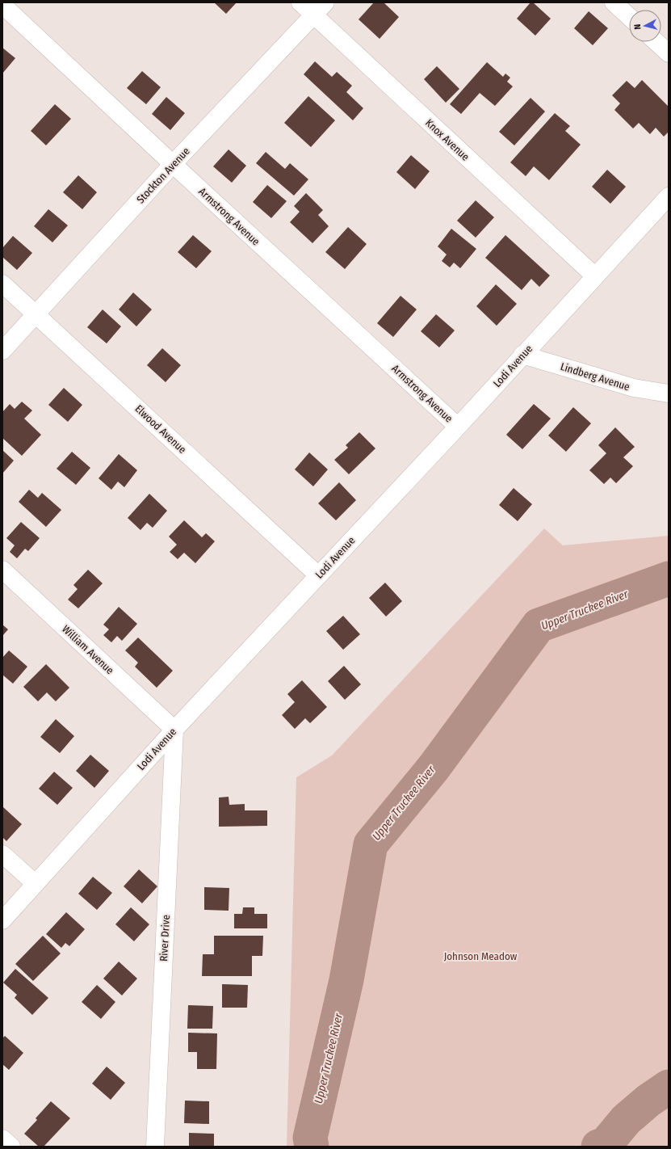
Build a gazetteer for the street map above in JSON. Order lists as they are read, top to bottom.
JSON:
{
  "streets": {
    "street": [
      "Knox Avenue",
      "Stockton Avenue",
      "Armstrong Avenue",
      "Lodi Avenue",
      "Lindberg Avenue",
      "Elwood Avenue",
      "William Avenue",
      "River Drive"
    ]
  },
  "crossings": [
    ["Knox Avenue", "Stockton Avenue"],
    ["Knox Avenue", "Lodi Avenue"],
    ["Stockton Avenue", "Armstrong Avenue"],
    ["Stockton Avenue", "Elwood Avenue"],
    ["Armstrong Avenue", "Lodi Avenue"],
    ["Lodi Avenue", "Lindberg Avenue"],
    ["Lodi Avenue", "Elwood Avenue"],
    ["Lodi Avenue", "William Avenue"],
    ["Lodi Avenue", "River Drive"],
    ["William Avenue", "River Drive"]
  ],
  "water": ["Upper Truckee River"],
  "parks": ["Johnson Meadow"],
  "north": "left"
}
